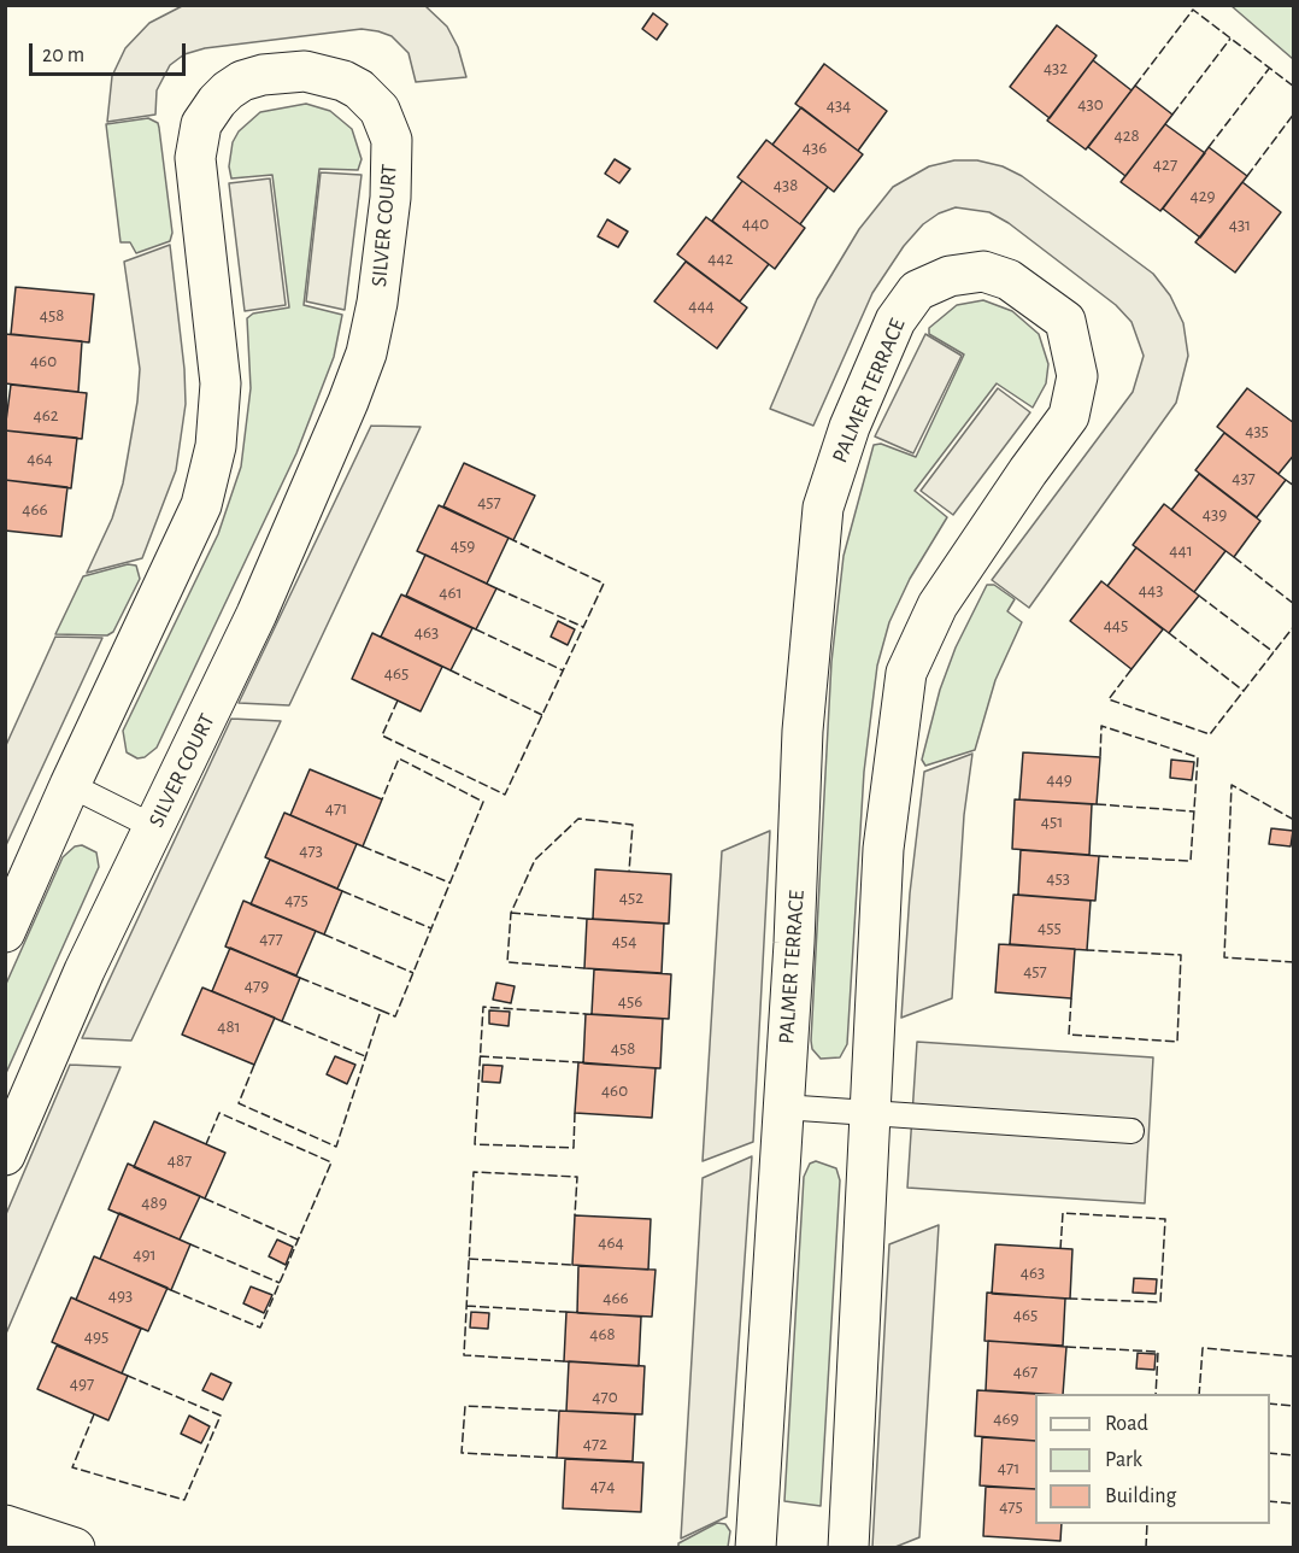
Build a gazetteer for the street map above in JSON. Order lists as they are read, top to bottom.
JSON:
{
  "streets": {
    "street": ["SILVER COURT", "PALMER TERRACE"]
  },
  "house_numbers": [
    "432",
    "430",
    "434",
    "428",
    "436",
    "427",
    "438",
    "429",
    "440",
    "431",
    "442",
    "444",
    "458",
    "460",
    "462",
    "435",
    "464",
    "437",
    "457",
    "466",
    "439",
    "459",
    "441",
    "443",
    "461",
    "445",
    "463",
    "465",
    "449",
    "471",
    "451",
    "473",
    "453",
    "452",
    "475",
    "455",
    "477",
    "454",
    "457",
    "479",
    "456",
    "481",
    "458",
    "460",
    "487",
    "489",
    "464",
    "491",
    "463",
    "493",
    "466",
    "465",
    "468",
    "495",
    "467",
    "497",
    "470",
    "469",
    "472",
    "471",
    "474",
    "475"
  ],
  "legend": ["Road", "Park", "Building"],
  "scale_bar": "20 m"
}
